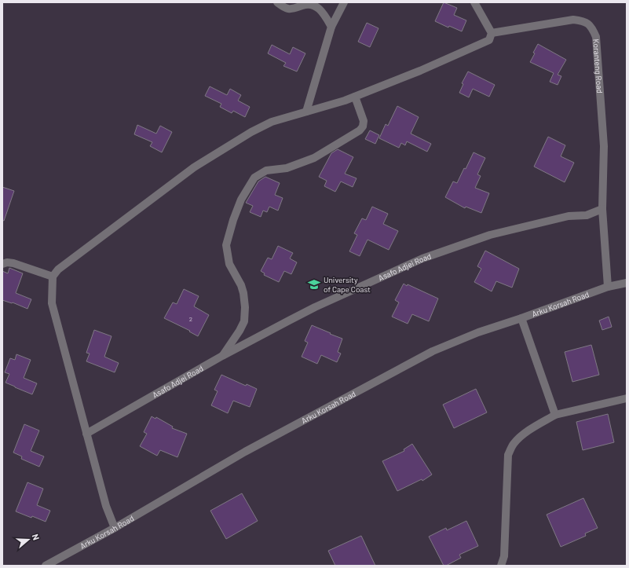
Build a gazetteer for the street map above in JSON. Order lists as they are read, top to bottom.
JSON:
{
  "streets": {
    "street": ["Koranteng Road", "Asafo Adjei Road", "Arku Korsah Road"]
  },
  "crossings": [
    ["Koranteng Road", "Asafo Adjei Road"]
  ],
  "places": {
    "school or university": ["University of Cape Coast"]
  },
  "house_numbers": ["2"],
  "north": "right"
}
